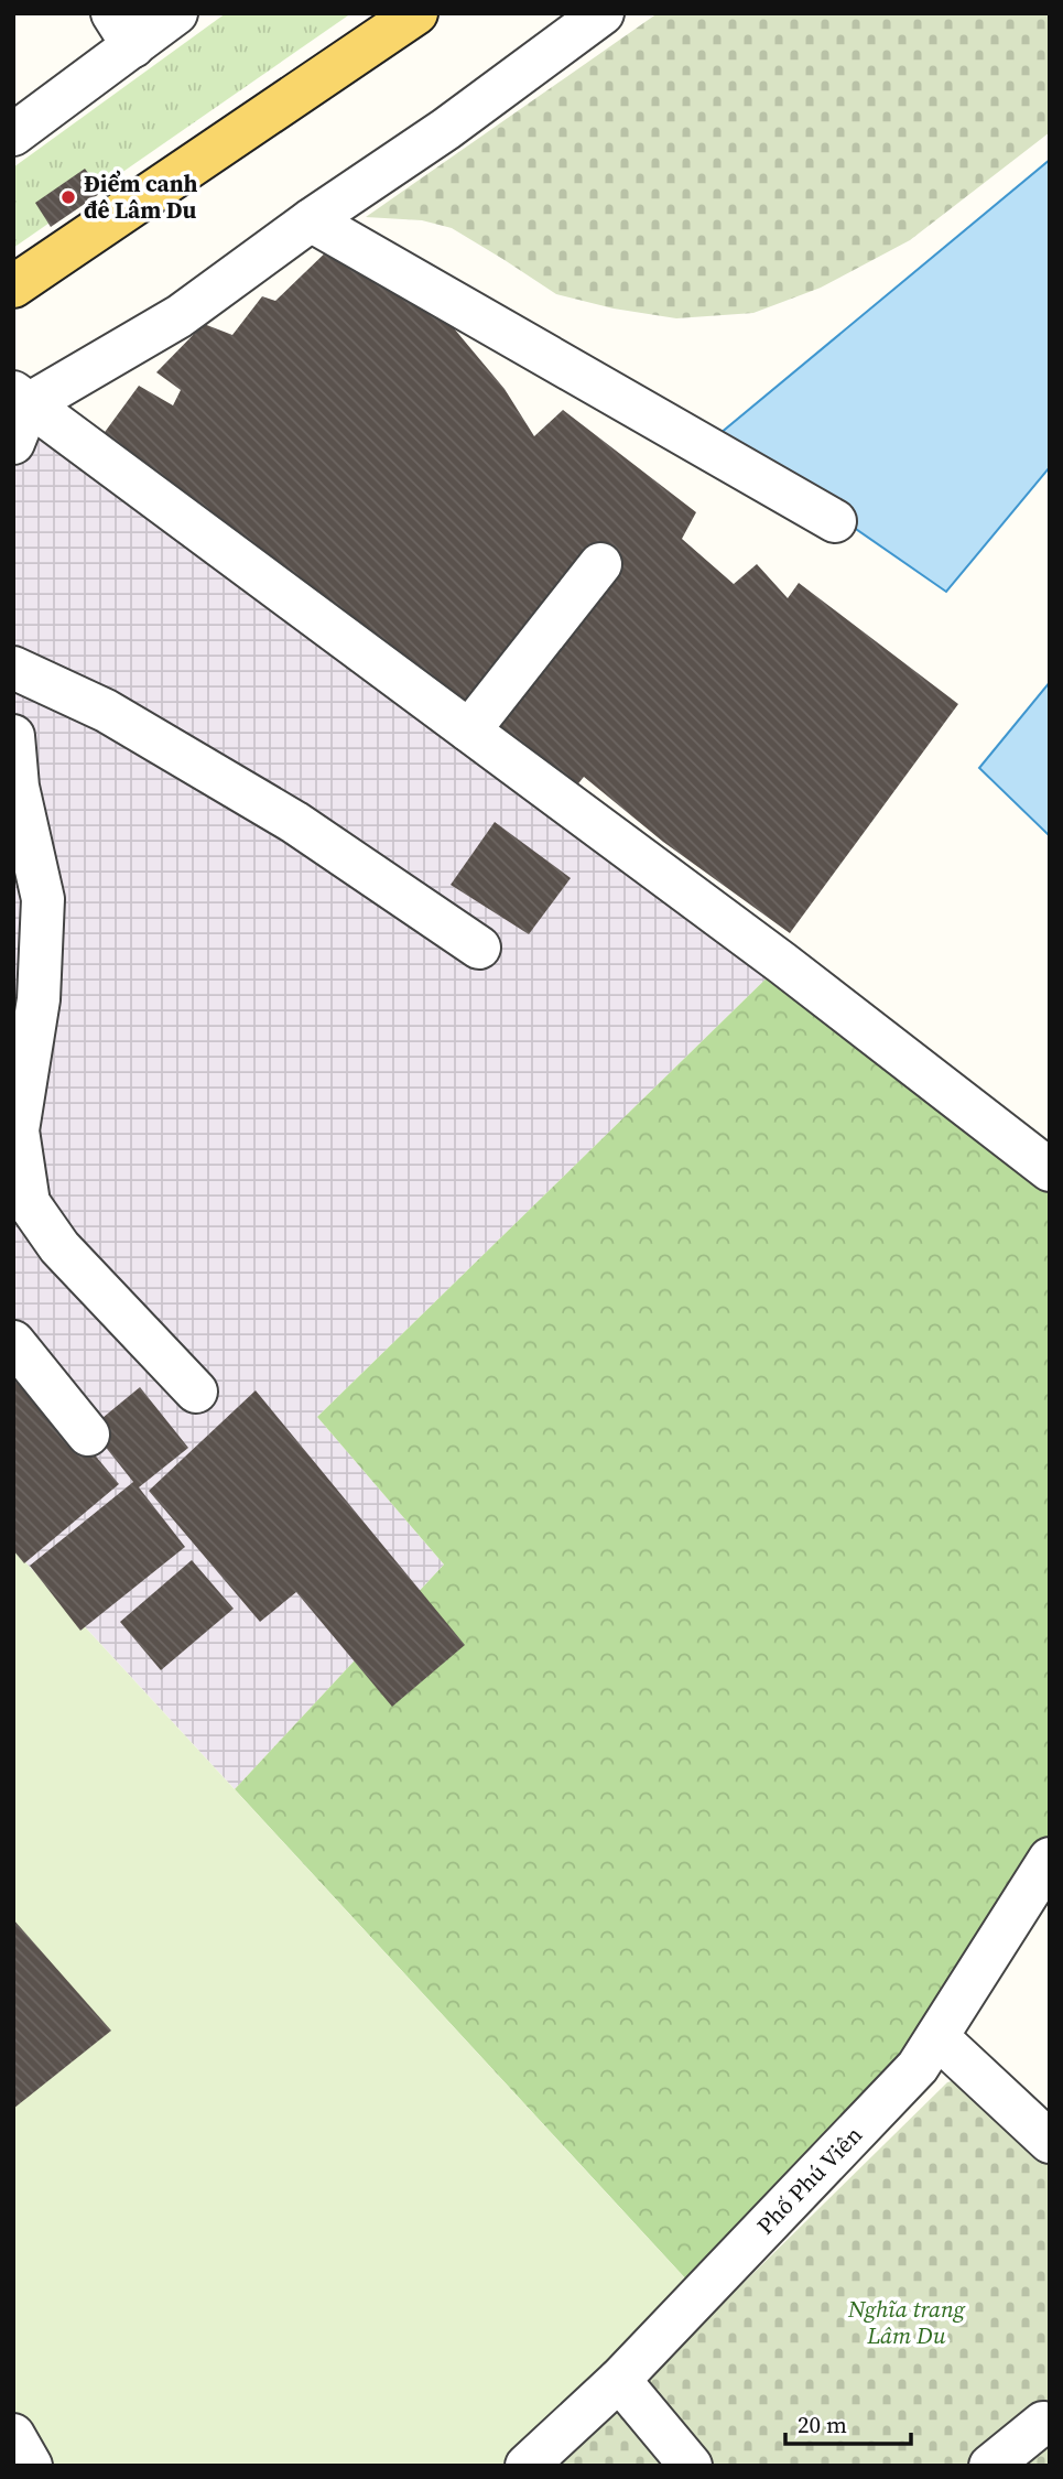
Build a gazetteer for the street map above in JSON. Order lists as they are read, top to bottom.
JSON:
{
  "streets": {
    "street": ["Phố Phú Viên"]
  },
  "parks": ["Nghĩa trang Lâm Du"],
  "places": ["Điểm canh đê Lâm Du"],
  "scale_bar": "20 m"
}
